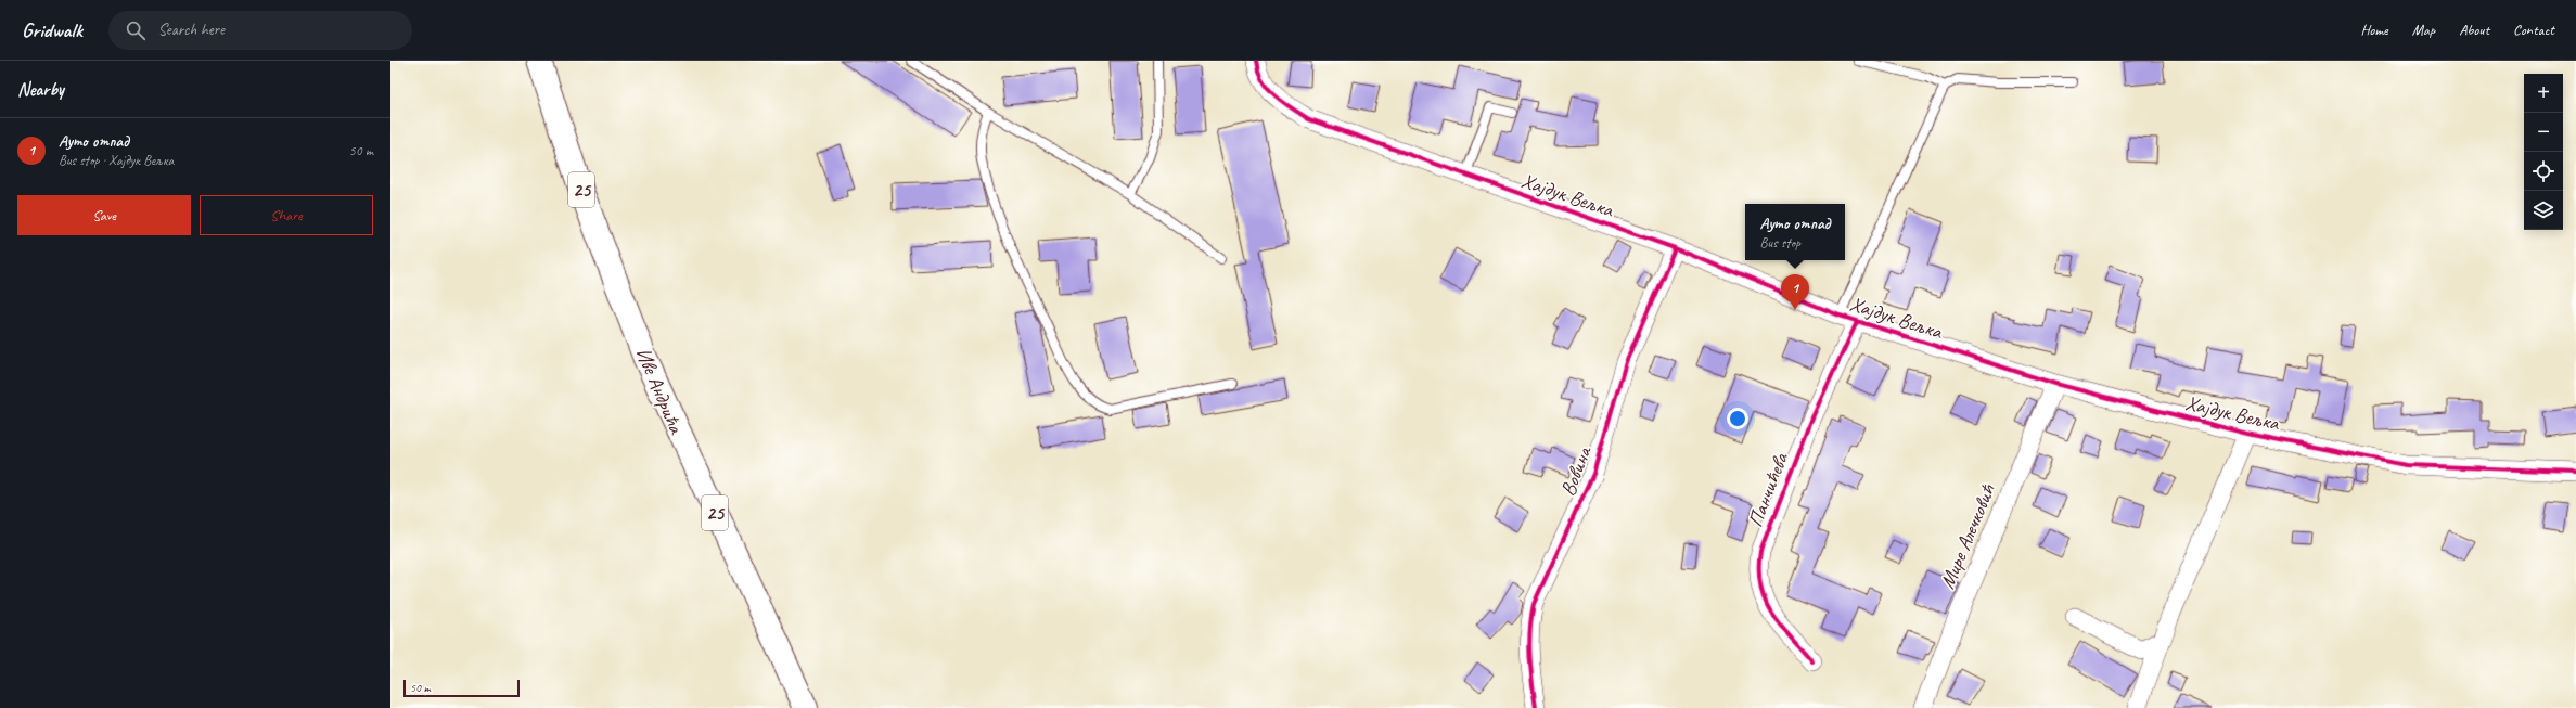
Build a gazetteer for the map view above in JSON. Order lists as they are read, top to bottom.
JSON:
{
  "streets": {
    "main road": ["25", "Иве Андрића"],
    "street": [
      "Хајдук Вељка",
      "Вовина",
      "Панчићева",
      "Мире Алечковић"
    ]
  },
  "crossings": [
    ["Хајдук Вељка", "Вовина"],
    ["Хајдук Вељка", "Панчићева"],
    ["Хајдук Вељка", "Мире Алечковић"]
  ],
  "scale_bar": "50 m",
  "page": {
    "header": "Gridwalk",
    "search": "Search here",
    "nav": [
      "Home",
      "Map",
      "About",
      "Contact"
    ],
    "heading": "Nearby",
    "map_buttons": ["+", "−"],
    "list": [
      {
        "mark": "1",
        "name": "Ауто отпад",
        "note": "Bus stop · Хајдук Вељка",
        "value": "50 m"
      }
    ],
    "buttons": ["Save", "Share"],
    "popup": ["Ауто отпад", "Bus stop"],
    "pins": "1",
    "scale": "50 m"
  }
}
